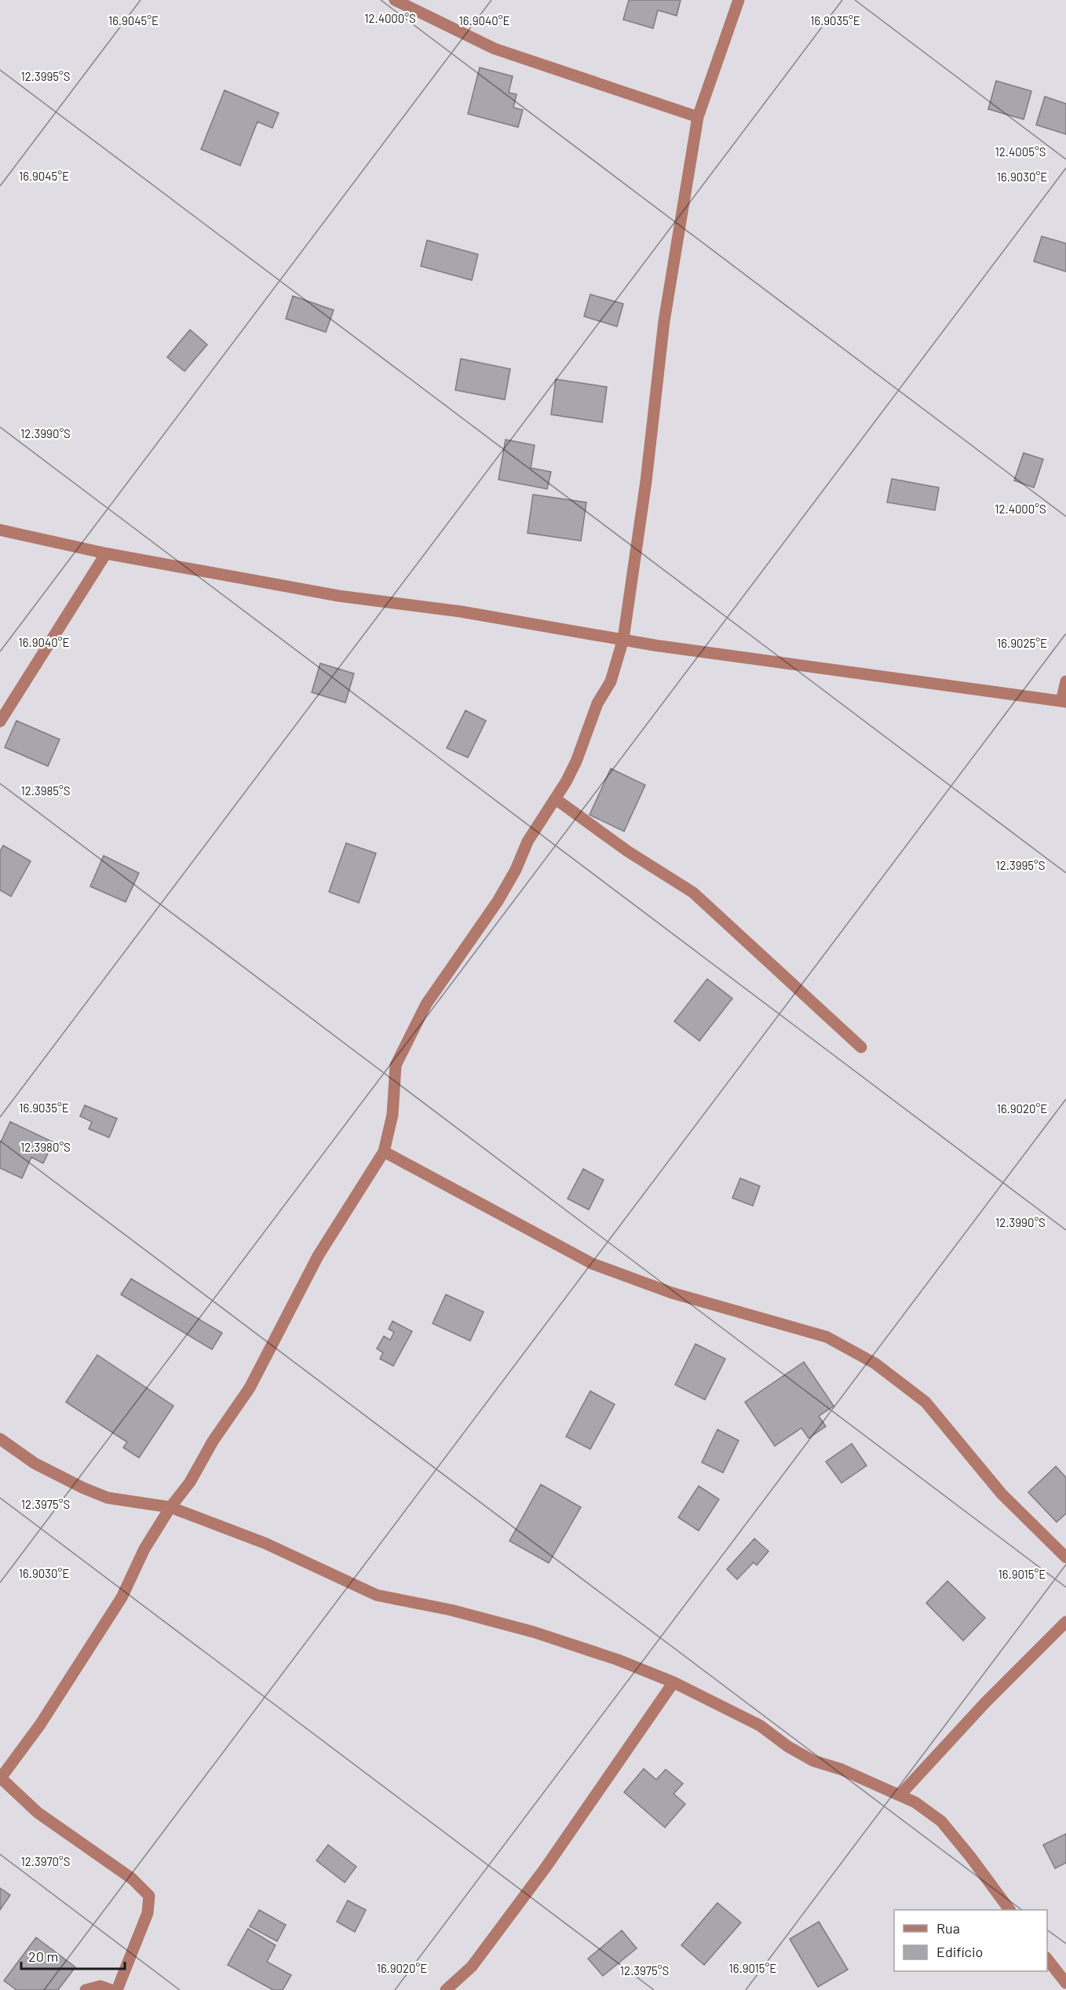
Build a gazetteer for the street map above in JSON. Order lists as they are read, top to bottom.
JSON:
{
  "legend": ["Rua", "Edifício"],
  "scale_bar": "20 m",
  "coordinates": [
    "12.4000°S",
    "16.9045°E",
    "16.9040°E",
    "16.9035°E",
    "12.3995°S",
    "12.4005°S",
    "16.9030°E",
    "12.3990°S",
    "16.9025°E",
    "12.3985°S",
    "16.9020°E",
    "12.3980°S",
    "12.3975°S",
    "16.9015°E",
    "12.3970°S"
  ]
}
